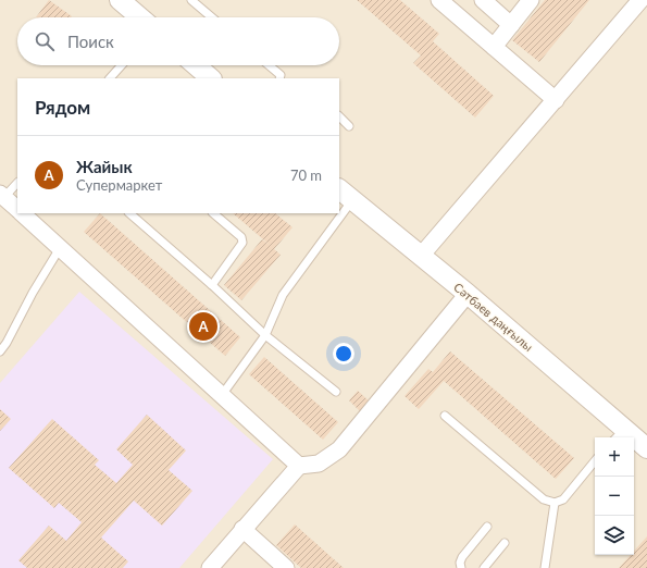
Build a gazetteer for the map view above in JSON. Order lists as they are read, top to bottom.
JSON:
{
  "streets": {
    "street": ["Сәтбаев даңғылы"]
  },
  "page": {
    "search": "Поиск",
    "heading": "Рядом",
    "list": [
      {
        "mark": "A",
        "name": "Жайык",
        "note": "Супермаркет",
        "value": "70 m"
      }
    ],
    "pins": "A",
    "map_buttons": ["+", "−"]
  }
}
